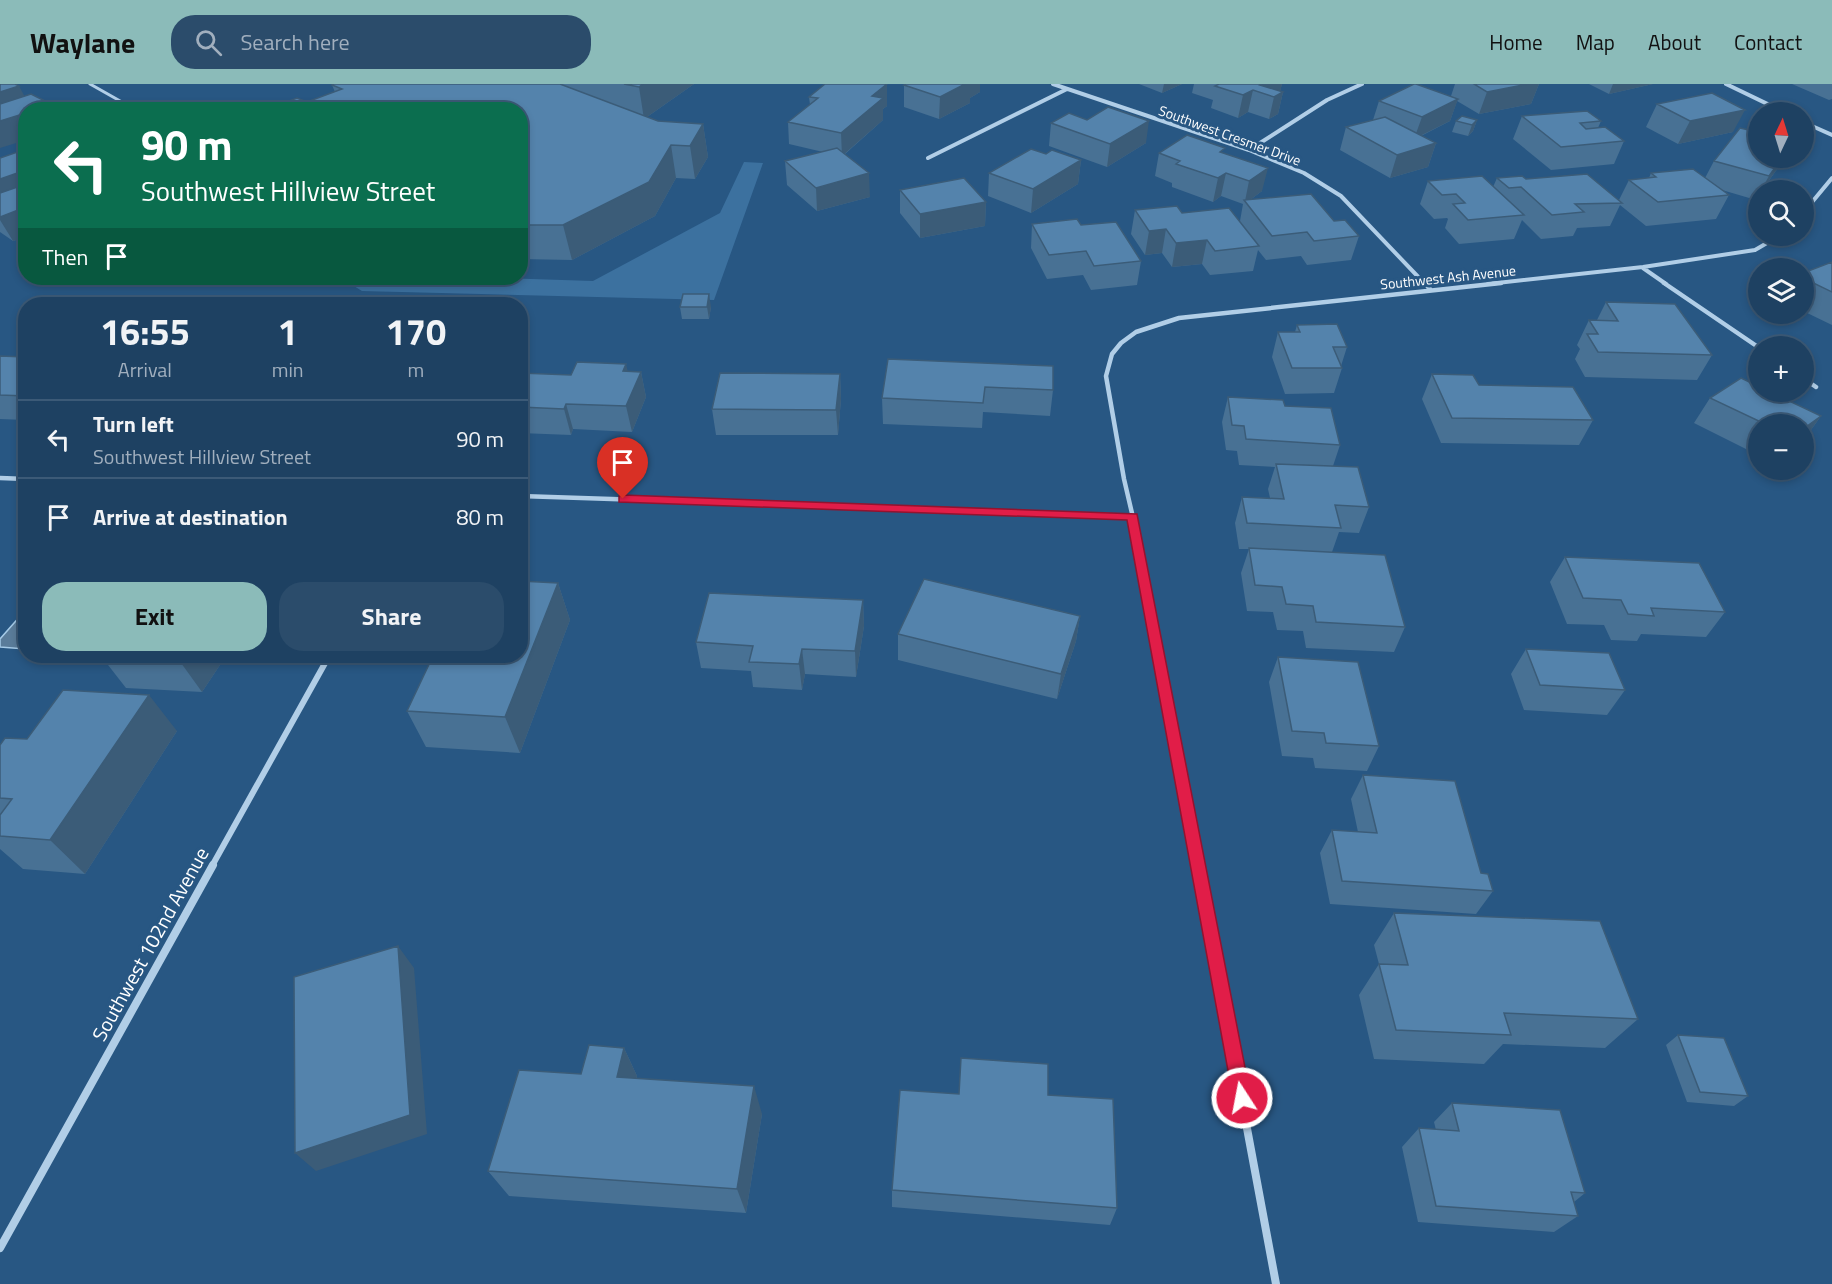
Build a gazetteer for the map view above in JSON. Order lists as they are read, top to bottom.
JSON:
{
  "streets": {
    "street": ["Southwest Cresmer Drive", "Southwest Ash Avenue", "Southwest 102nd Avenue"]
  },
  "crossings": [
    ["Southwest Cresmer Drive", "Southwest Ash Avenue"]
  ],
  "north": "top",
  "page": {
    "header": "Waylane",
    "search": "Search here",
    "nav": [
      "Home",
      "Map",
      "About",
      "Contact"
    ],
    "map_buttons": ["+", "−"],
    "turn": ["90 m", "Southwest Hillview Street"],
    "then": "Then",
    "eta": [
      "16:55",
      "Arrival",
      "1",
      "min",
      "170",
      "m"
    ],
    "list": [
      {
        "name": "Turn left",
        "note": "Southwest Hillview Street",
        "value": "90 m"
      },
      {
        "name": "Arrive at destination",
        "value": "80 m"
      }
    ],
    "buttons": ["Exit", "Share"]
  }
}
